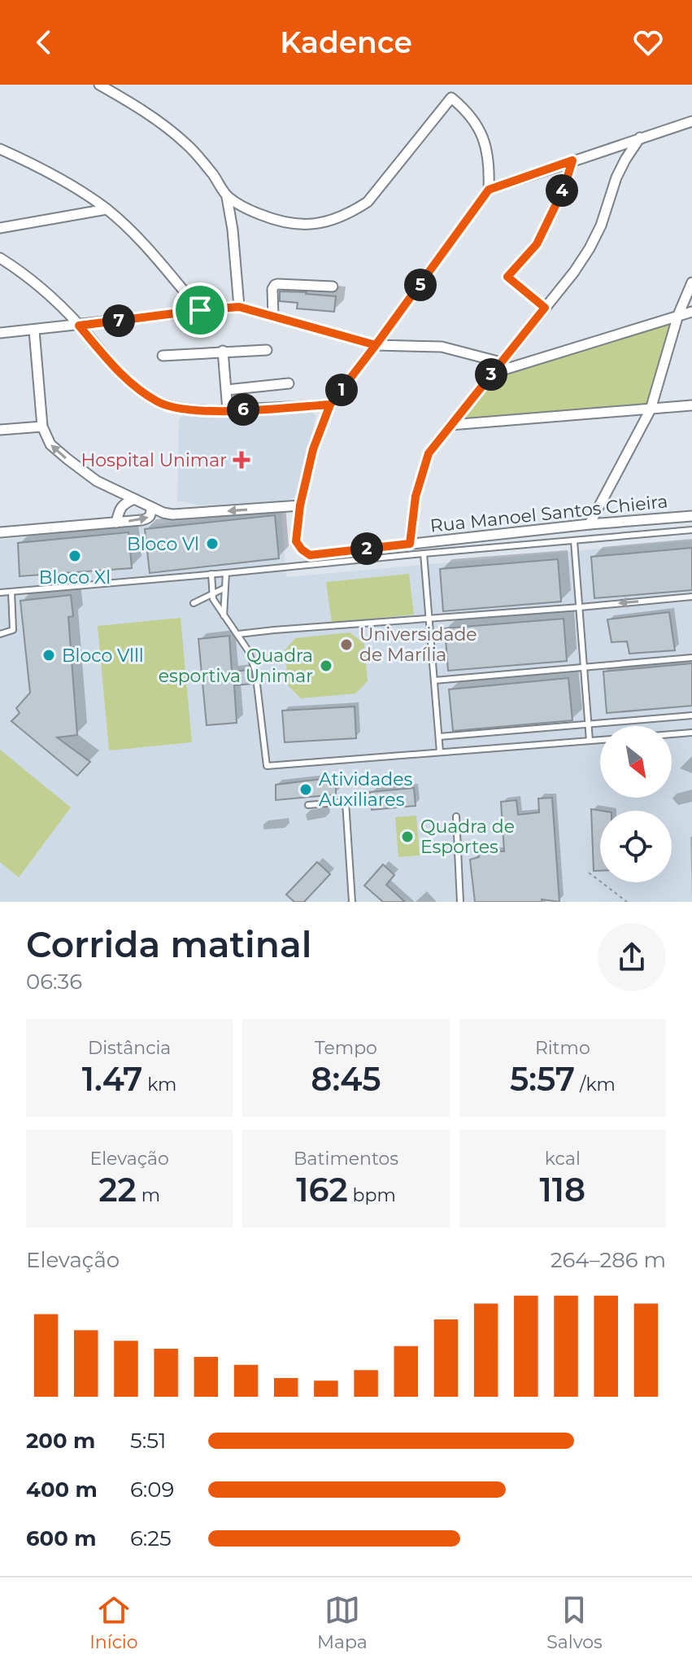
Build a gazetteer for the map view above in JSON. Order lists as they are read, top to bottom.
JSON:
{
  "streets": {
    "street": ["Rua Manoel Santos Chieira"]
  },
  "places": {
    "health": ["Hospital Unimar"],
    "other": [
      "Bloco Vl",
      "Bloco Xl",
      "Universidade de Marília",
      "Bloco Vlll",
      "Quadra esportiva Unimar",
      "Atividades Auxiliares",
      "Quadra de Esportes"
    ]
  },
  "north": "bottom right",
  "page": {
    "header": "Kadence",
    "pins": [
      "4",
      "5",
      "7",
      "3",
      "1",
      "6",
      "2"
    ],
    "heading": ["Corrida matinal", "06:36"],
    "stats": [
      ["Distância", "1.47 km"],
      ["Tempo", "8:45"],
      ["Ritmo", "5:57 /km"],
      ["Elevação", "22 m"],
      ["Batimentos", "162 bpm"],
      ["kcal", "118"]
    ],
    "chart": ["Elevação", "264–286 m"],
    "list": [
      {
        "name": "200 m",
        "note": "5:51"
      },
      {
        "name": "400 m",
        "note": "6:09"
      },
      {
        "name": "600 m",
        "note": "6:25"
      }
    ],
    "tabs": ["Início", "Mapa", "Salvos"]
  }
}
